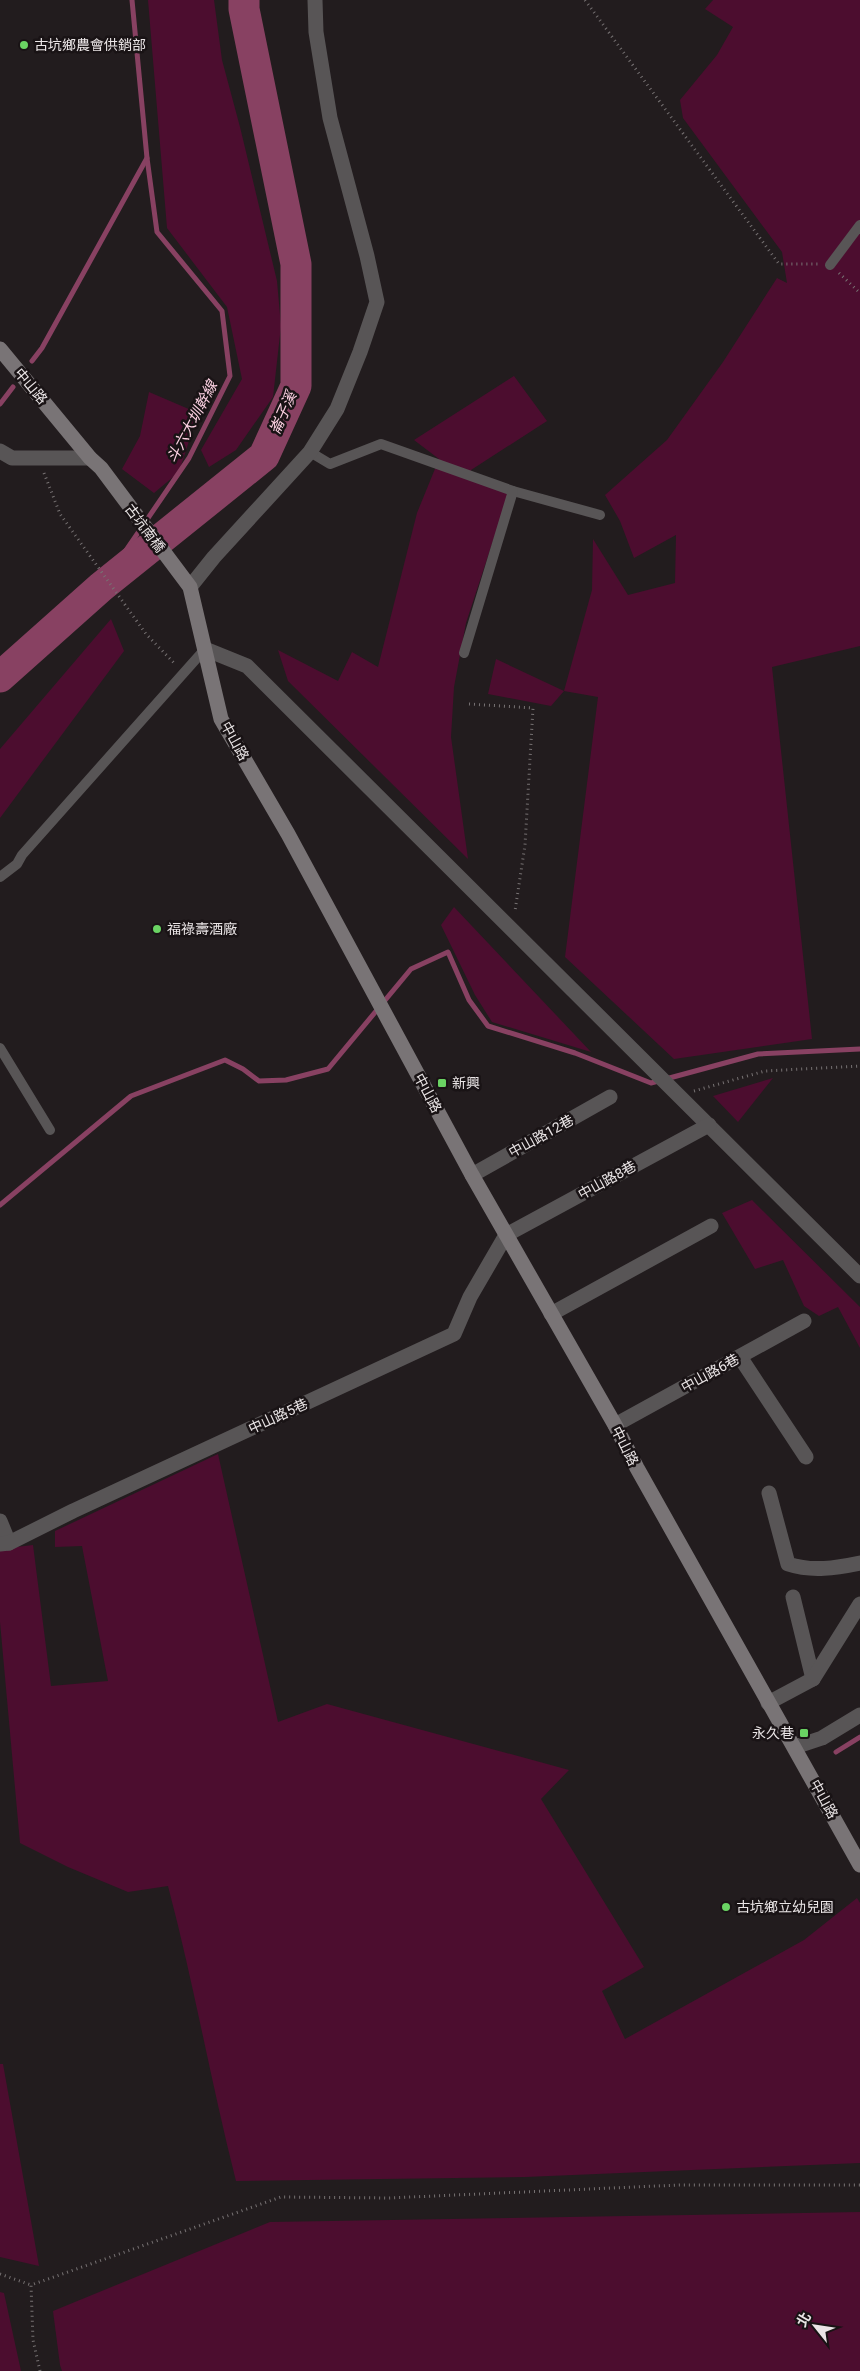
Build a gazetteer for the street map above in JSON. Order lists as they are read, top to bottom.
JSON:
{
  "streets": {
    "main road": ["中山路", "古坑南橋"],
    "street": [
      "中山路12巷",
      "中山路8巷",
      "中山路6巷",
      "中山路5巷"
    ]
  },
  "crossings": [
    ["中山路", "古坑南橋"],
    ["中山路", "中山路12巷"],
    ["中山路", "中山路8巷"],
    ["中山路", "中山路6巷"],
    ["中山路", "中山路5巷"],
    ["中山路8巷", "中山路5巷"]
  ],
  "water": ["崙子溪", "斗六大圳幹線"],
  "places": {
    "other": ["古坑鄉農會供銷部", "福祿壽酒廠", "古坑鄉立幼兒園"],
    "transit": ["新興", "永久巷"]
  },
  "north": "top left"
}
